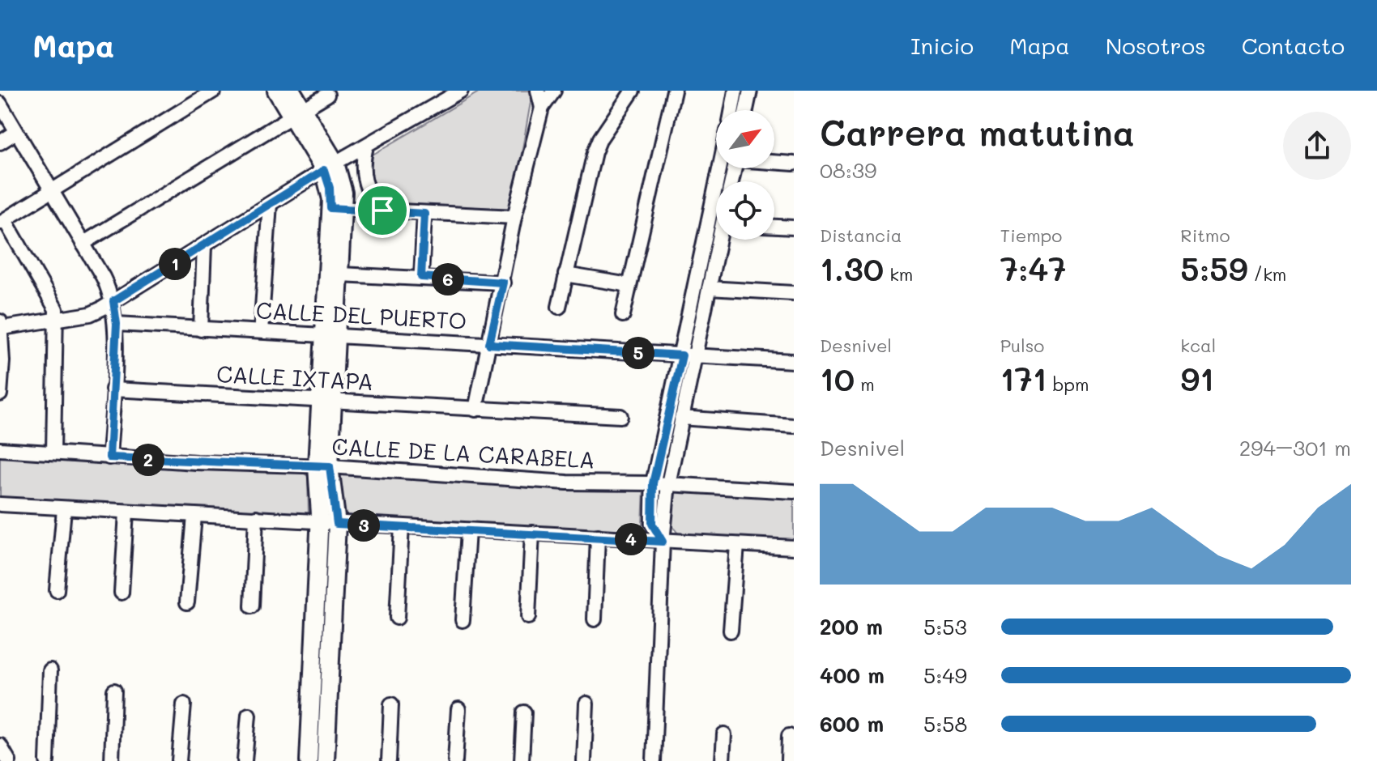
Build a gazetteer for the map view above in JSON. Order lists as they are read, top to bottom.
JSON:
{
  "streets": {
    "street": ["CALLE DEL PUERTO", "CALLE IXTAPA", "CALLE DE LA CARABELA"]
  },
  "north": "top right",
  "page": {
    "header": "Mapa",
    "nav": [
      "Inicio",
      "Mapa",
      "Nosotros",
      "Contacto"
    ],
    "heading": ["Carrera matutina", "08:39"],
    "stats": [
      ["Distancia", "1.30 km"],
      ["Tiempo", "7:47"],
      ["Ritmo", "5:59 /km"],
      ["Desnivel", "10 m"],
      ["Pulso", "171 bpm"],
      ["kcal", "91"]
    ],
    "pins": [
      "1",
      "6",
      "5",
      "2",
      "3",
      "4"
    ],
    "chart": ["Desnivel", "294–301 m"],
    "list": [
      {
        "name": "200 m",
        "note": "5:53"
      },
      {
        "name": "400 m",
        "note": "5:49"
      },
      {
        "name": "600 m",
        "note": "5:58"
      }
    ]
  }
}
